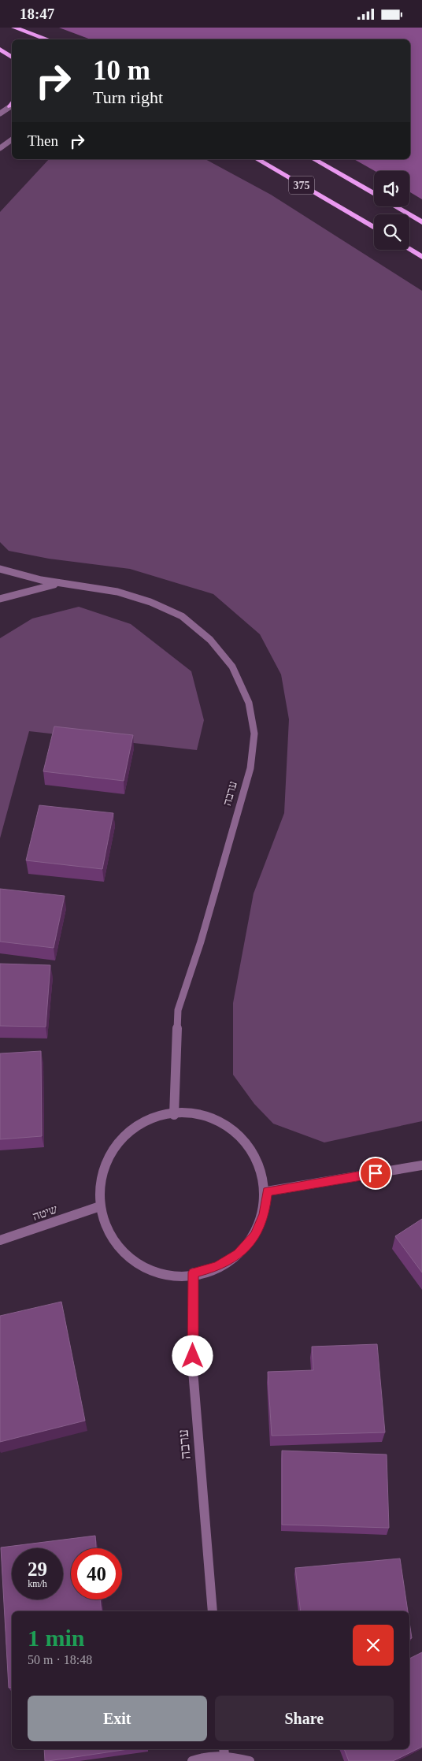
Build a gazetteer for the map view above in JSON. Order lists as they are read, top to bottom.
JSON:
{
  "streets": {
    "main road": ["375"],
    "street": ["ערבה", "שיטה"]
  },
  "page": {
    "status": "18:47",
    "turn": ["10 m", "Turn right"],
    "then": "Then",
    "speed": "29 km/h",
    "limit": "40",
    "heading": ["1 min", "50 m · 18:48"],
    "buttons": ["Exit", "Share"]
  }
}
